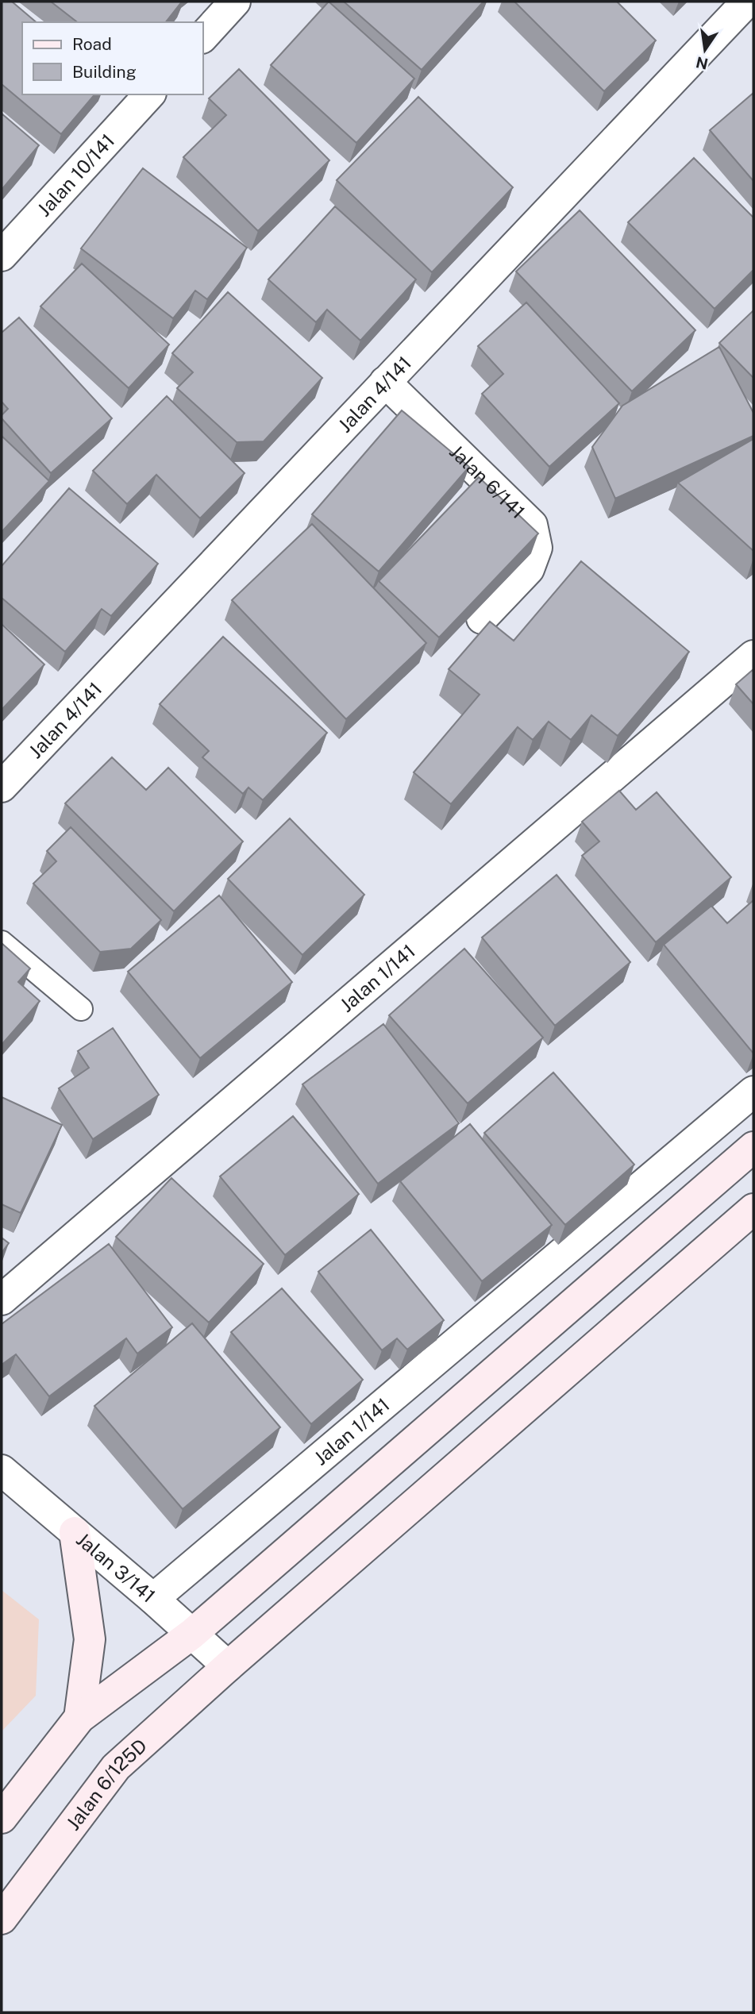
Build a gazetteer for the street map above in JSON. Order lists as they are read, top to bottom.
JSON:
{
  "streets": {
    "street": [
      "Jalan 10/141",
      "Jalan 4/141",
      "Jalan 6/141",
      "Jalan 1/141",
      "Jalan 3/141",
      "Jalan 6/125D"
    ]
  },
  "crossings": [
    ["Jalan 4/141", "Jalan 6/141"],
    ["Jalan 1/141", "Jalan 3/141"],
    ["Jalan 3/141", "Jalan 6/125D"]
  ],
  "legend": ["Road", "Building"],
  "north": "bottom"
}
